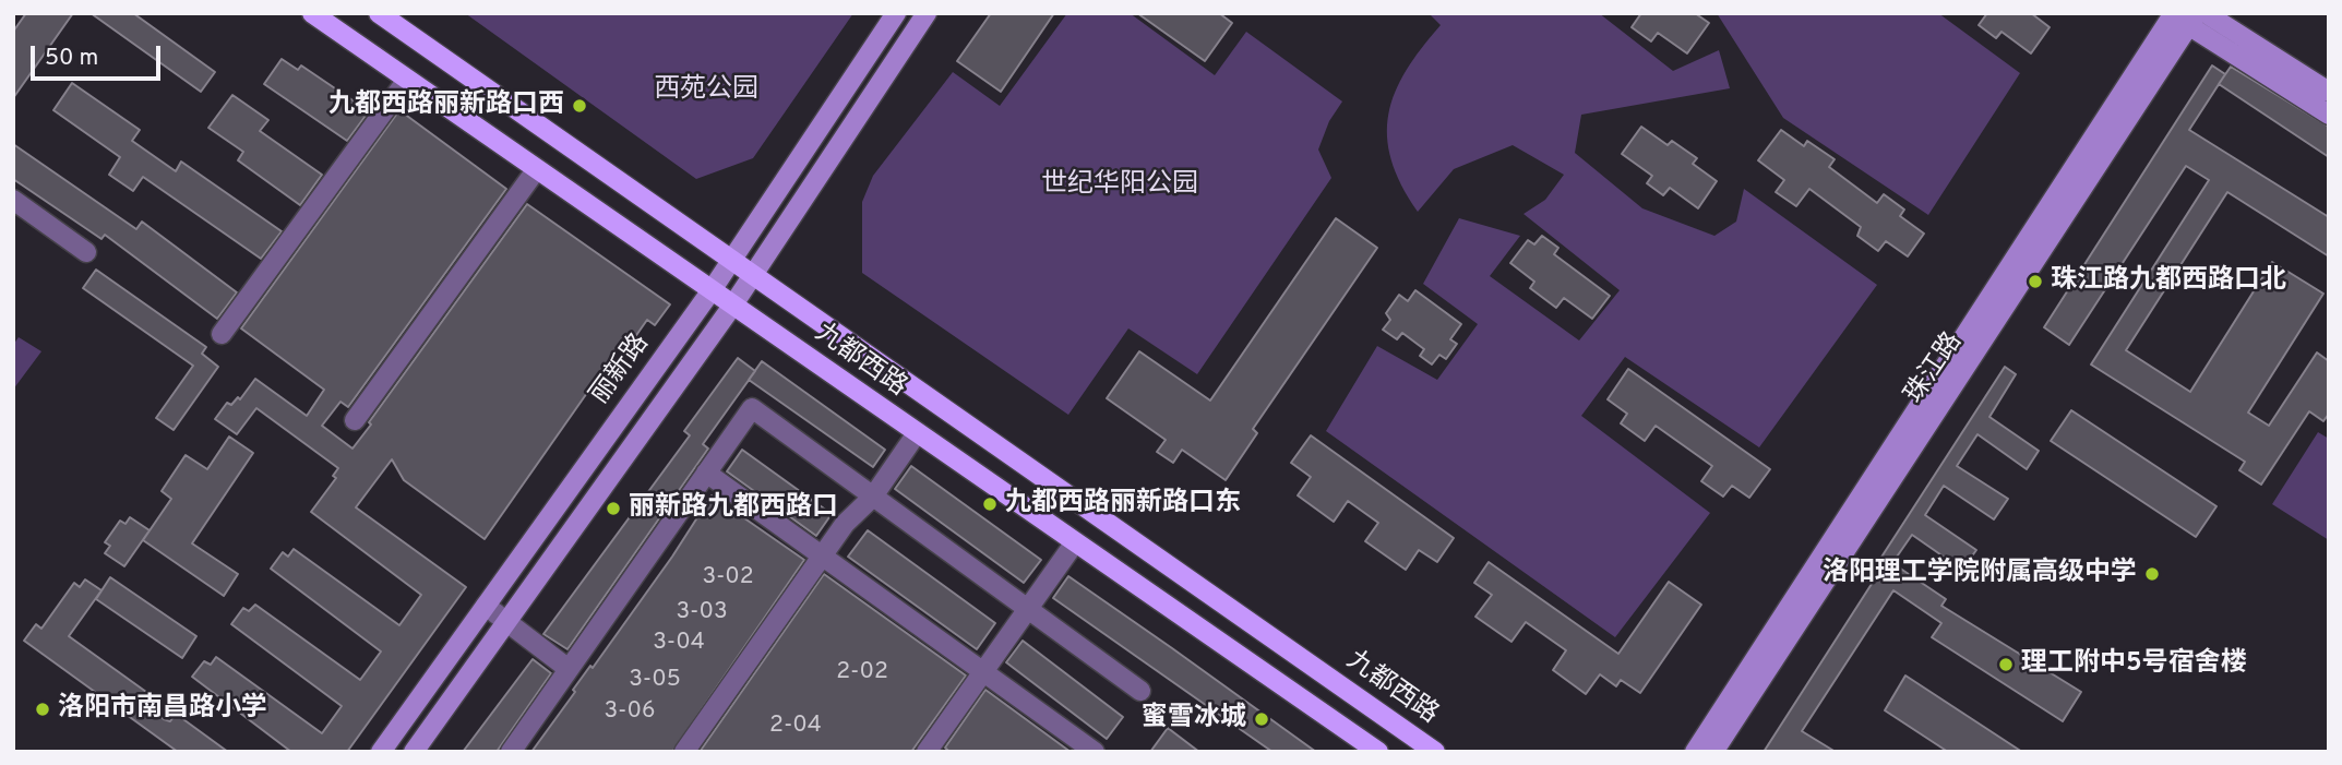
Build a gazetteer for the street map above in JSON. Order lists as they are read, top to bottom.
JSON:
{
  "streets": {
    "main road": ["九都西路", "珠江路", "丽新路"]
  },
  "crossings": [
    ["九都西路", "丽新路"]
  ],
  "parks": ["西苑公园", "世纪华阳公园"],
  "places": [
    "九都西路丽新路口西",
    "珠江路九都西路口北",
    "九都西路丽新路口东",
    "丽新路九都西路口",
    "洛阳理工学院附属高级中学",
    "理工附中5号宿舍楼",
    "洛阳市南昌路小学",
    "蜜雪冰城"
  ],
  "house_numbers": [
    "3-02",
    "3-03",
    "3-04",
    "2-02",
    "3-05",
    "3-06",
    "2-04"
  ],
  "scale_bar": "50 m"
}
